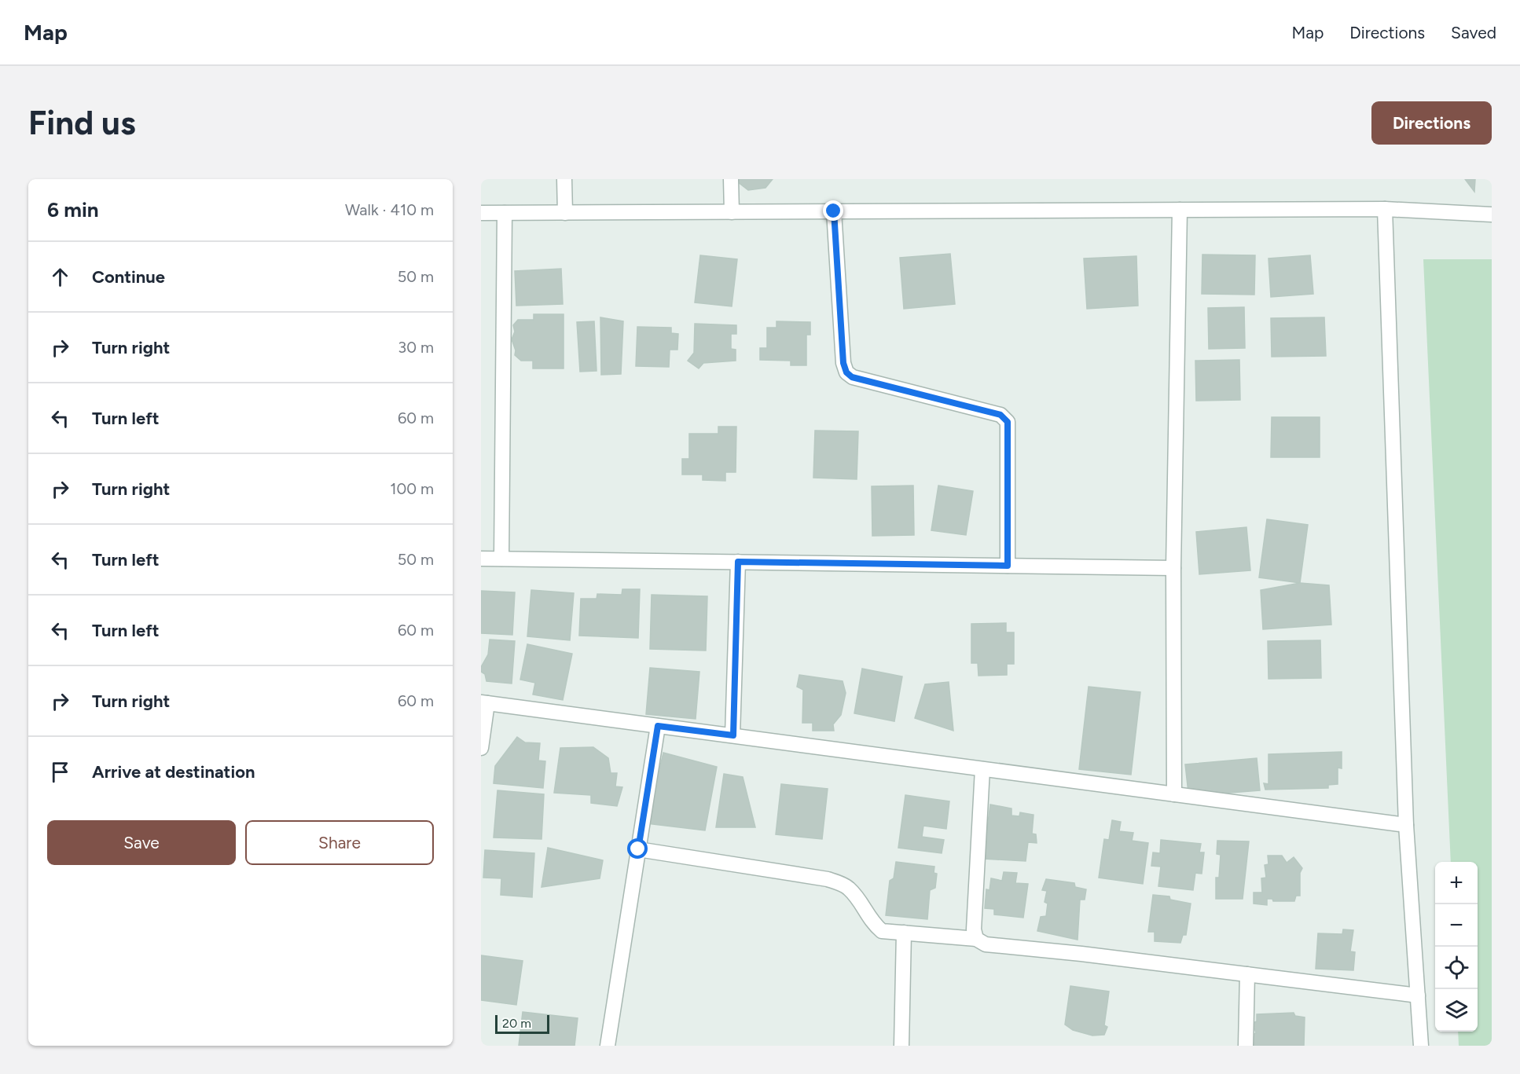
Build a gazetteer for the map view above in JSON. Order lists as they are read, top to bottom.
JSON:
{
  "scale_bar": "20 m",
  "page": {
    "header": "Map",
    "nav": ["Map", "Directions", "Saved"],
    "buttons": [
      "Directions",
      ["Save", "Share"]
    ],
    "title": "Find us",
    "heading": ["6 min", "Walk · 410 m"],
    "list": [
      ["Continue", "50 m"],
      ["Turn right", "30 m"],
      ["Turn left", "60 m"],
      ["Turn right", "100 m"],
      ["Turn left", "50 m"],
      ["Turn left", "60 m"],
      ["Turn right", "60 m"],
      "Arrive at destination"
    ],
    "map_buttons": ["+", "−"],
    "scale": "20 m"
  }
}
